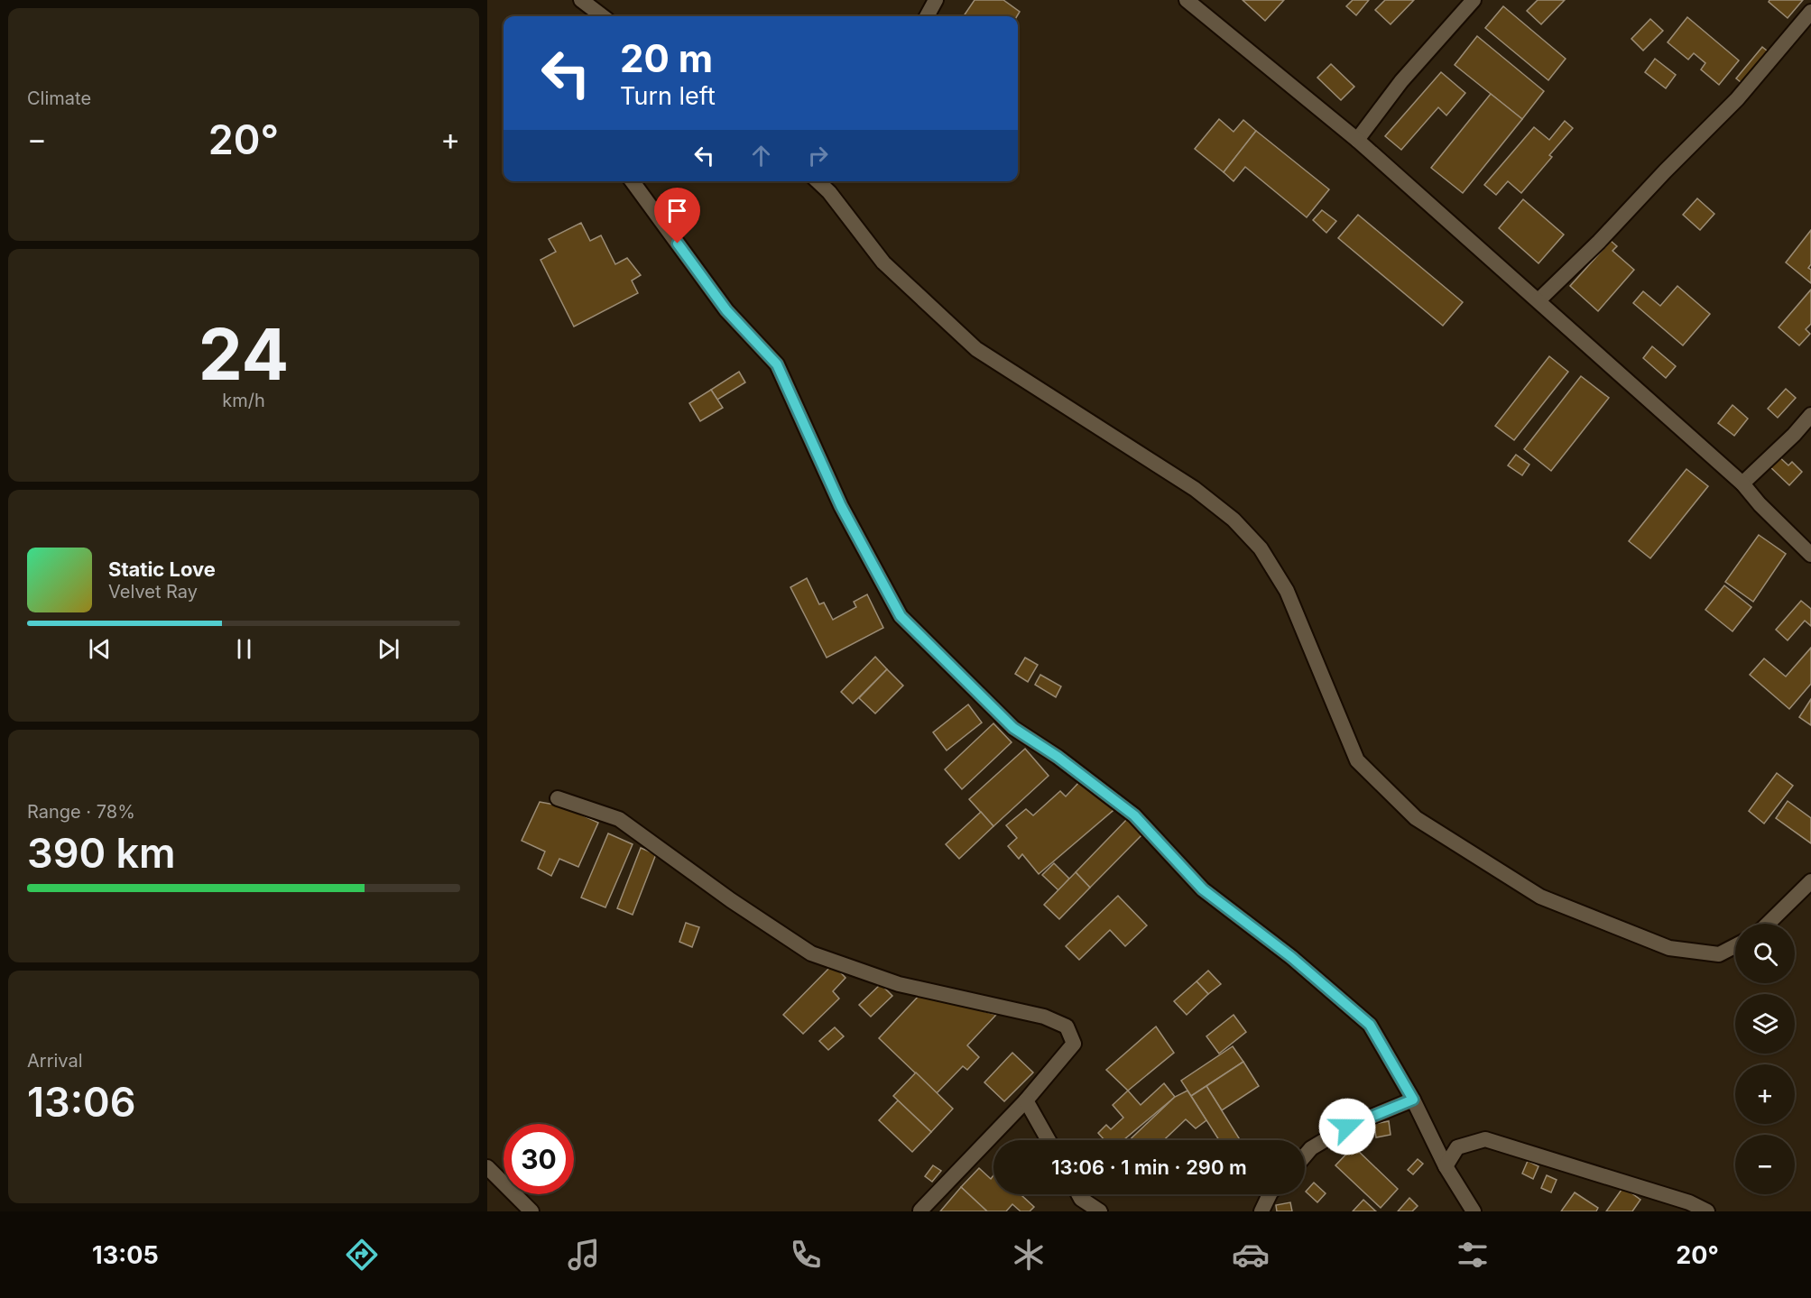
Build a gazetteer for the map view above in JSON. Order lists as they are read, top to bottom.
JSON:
{
  "page": {
    "tile": [
      "Climate",
      ["24", "km/h"],
      ["Range · 78%", "390 km"],
      ["Arrival", "13:06"]
    ],
    "turn": ["20 m", "Turn left"],
    "heat": ["−", "20°", "+"],
    "song": ["Static Love", "Velvet Ray"],
    "map_buttons": ["+", "−"],
    "limit": "30",
    "trip": "13:06 · 1 min · 290 m",
    "tabs": ["13:05", "20°"]
  }
}
